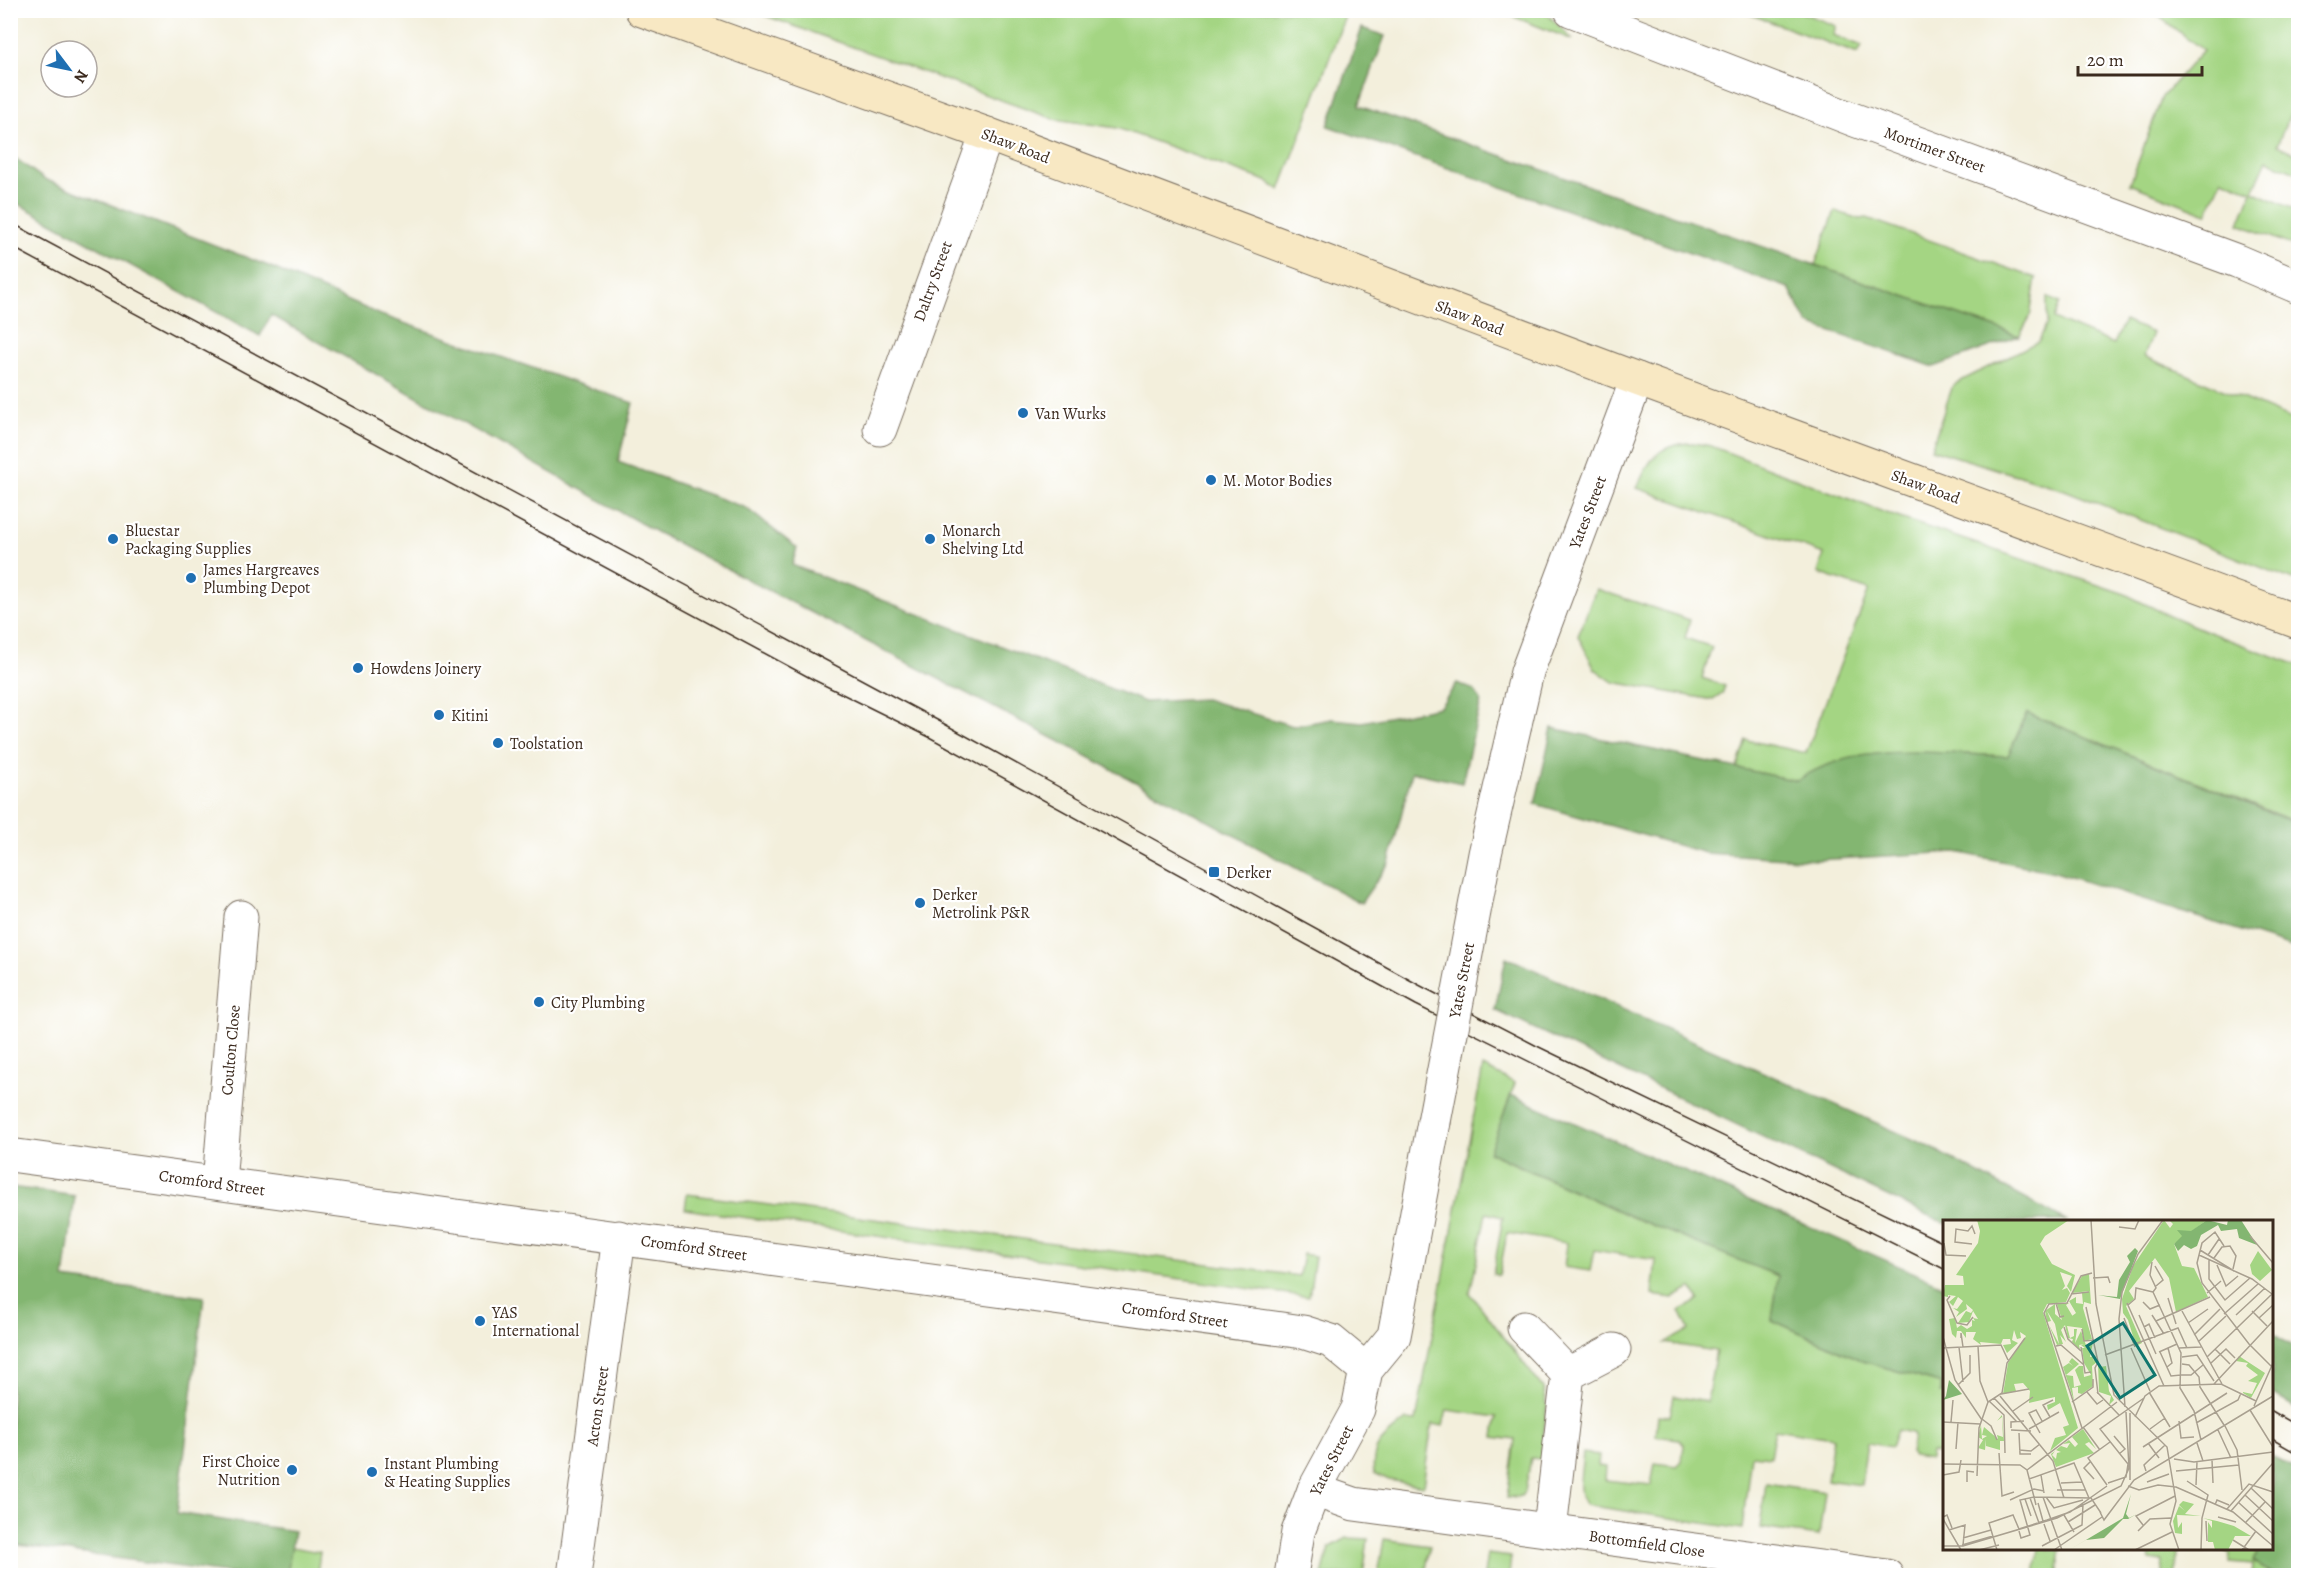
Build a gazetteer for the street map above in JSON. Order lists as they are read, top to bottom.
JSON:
{
  "streets": {
    "main road": ["Shaw Road"],
    "street": [
      "Mortimer Street",
      "Daltry Street",
      "Yates Street",
      "Coulton Close",
      "Cromford Street",
      "Acton Street",
      "Bottomfield Close"
    ]
  },
  "crossings": [
    ["Shaw Road", "Daltry Street"],
    ["Shaw Road", "Yates Street"],
    ["Yates Street", "Cromford Street"],
    ["Yates Street", "Bottomfield Close"],
    ["Coulton Close", "Cromford Street"],
    ["Cromford Street", "Acton Street"]
  ],
  "places": {
    "other": [
      "Van Wurks",
      "M. Motor Bodies",
      "Bluestar Packaging Supplies",
      "Monarch Shelving Ltd",
      "James Hargreaves Plumbing Depot",
      "Howdens Joinery",
      "Kitini",
      "Toolstation",
      "Derker Metrolink P&R",
      "City Plumbing",
      "YAS International",
      "First Choice Nutrition",
      "Instant Plumbing & Heating Supplies"
    ],
    "transit": ["Derker"]
  },
  "scale_bar": "20 m",
  "north": "bottom right"
}
